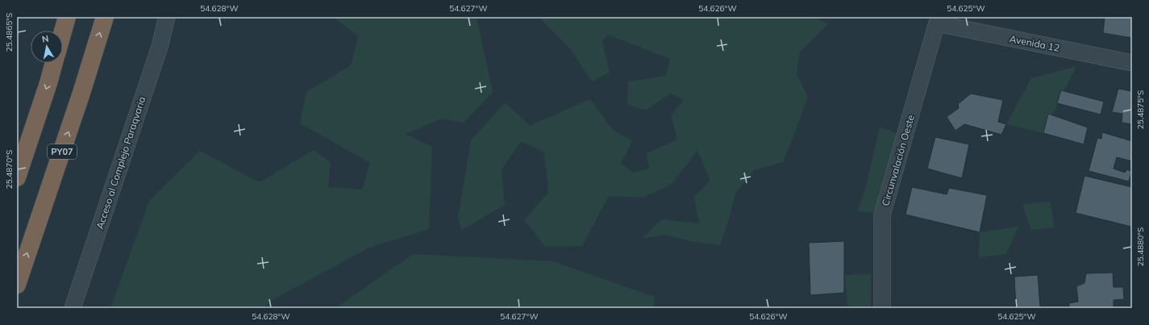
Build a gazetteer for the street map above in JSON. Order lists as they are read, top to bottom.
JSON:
{
  "streets": {
    "highway": ["PY07"],
    "street": ["Avenida 12", "Circunvalación Oeste", "Acceso al Complejo Paraqvaria"]
  },
  "crossings": [
    ["Avenida 12", "Circunvalación Oeste"]
  ],
  "north": "top",
  "coordinates": [
    "54.628°W",
    "54.627°W",
    "54.626°W",
    "54.625°W",
    "25.4865°S",
    "25.4875°S",
    "25.4870°S",
    "25.4880°S"
  ]
}
